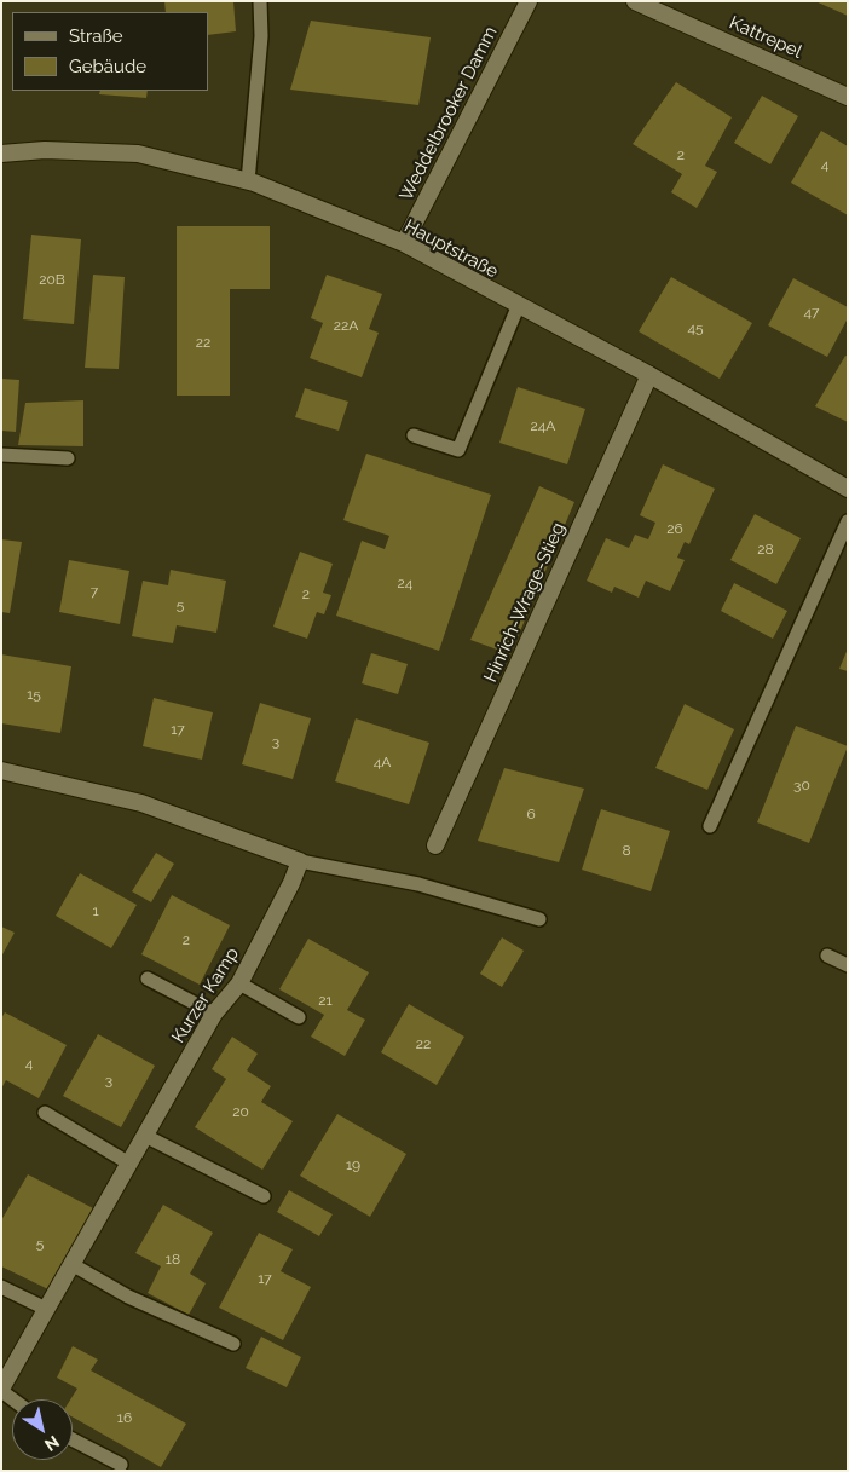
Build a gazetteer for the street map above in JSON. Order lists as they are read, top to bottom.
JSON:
{
  "streets": {
    "street": [
      "Kattrepel",
      "Weddelbrooker Damm",
      "Hauptstraße",
      "Hinrich-Wrage-Stieg",
      "Kurzer Kamp"
    ]
  },
  "crossings": [
    ["Weddelbrooker Damm", "Hauptstraße"],
    ["Hauptstraße", "Hinrich-Wrage-Stieg"]
  ],
  "house_numbers": [
    "2",
    "4",
    "20B",
    "47",
    "22A",
    "45",
    "22",
    "24A",
    "26",
    "28",
    "24",
    "7",
    "2",
    "5",
    "15",
    "17",
    "3",
    "4A",
    "30",
    "6",
    "8",
    "1",
    "2",
    "21",
    "22",
    "4",
    "3",
    "20",
    "19",
    "5",
    "18",
    "17",
    "16"
  ],
  "legend": ["Straße", "Gebäude"],
  "north": "bottom right"
}
